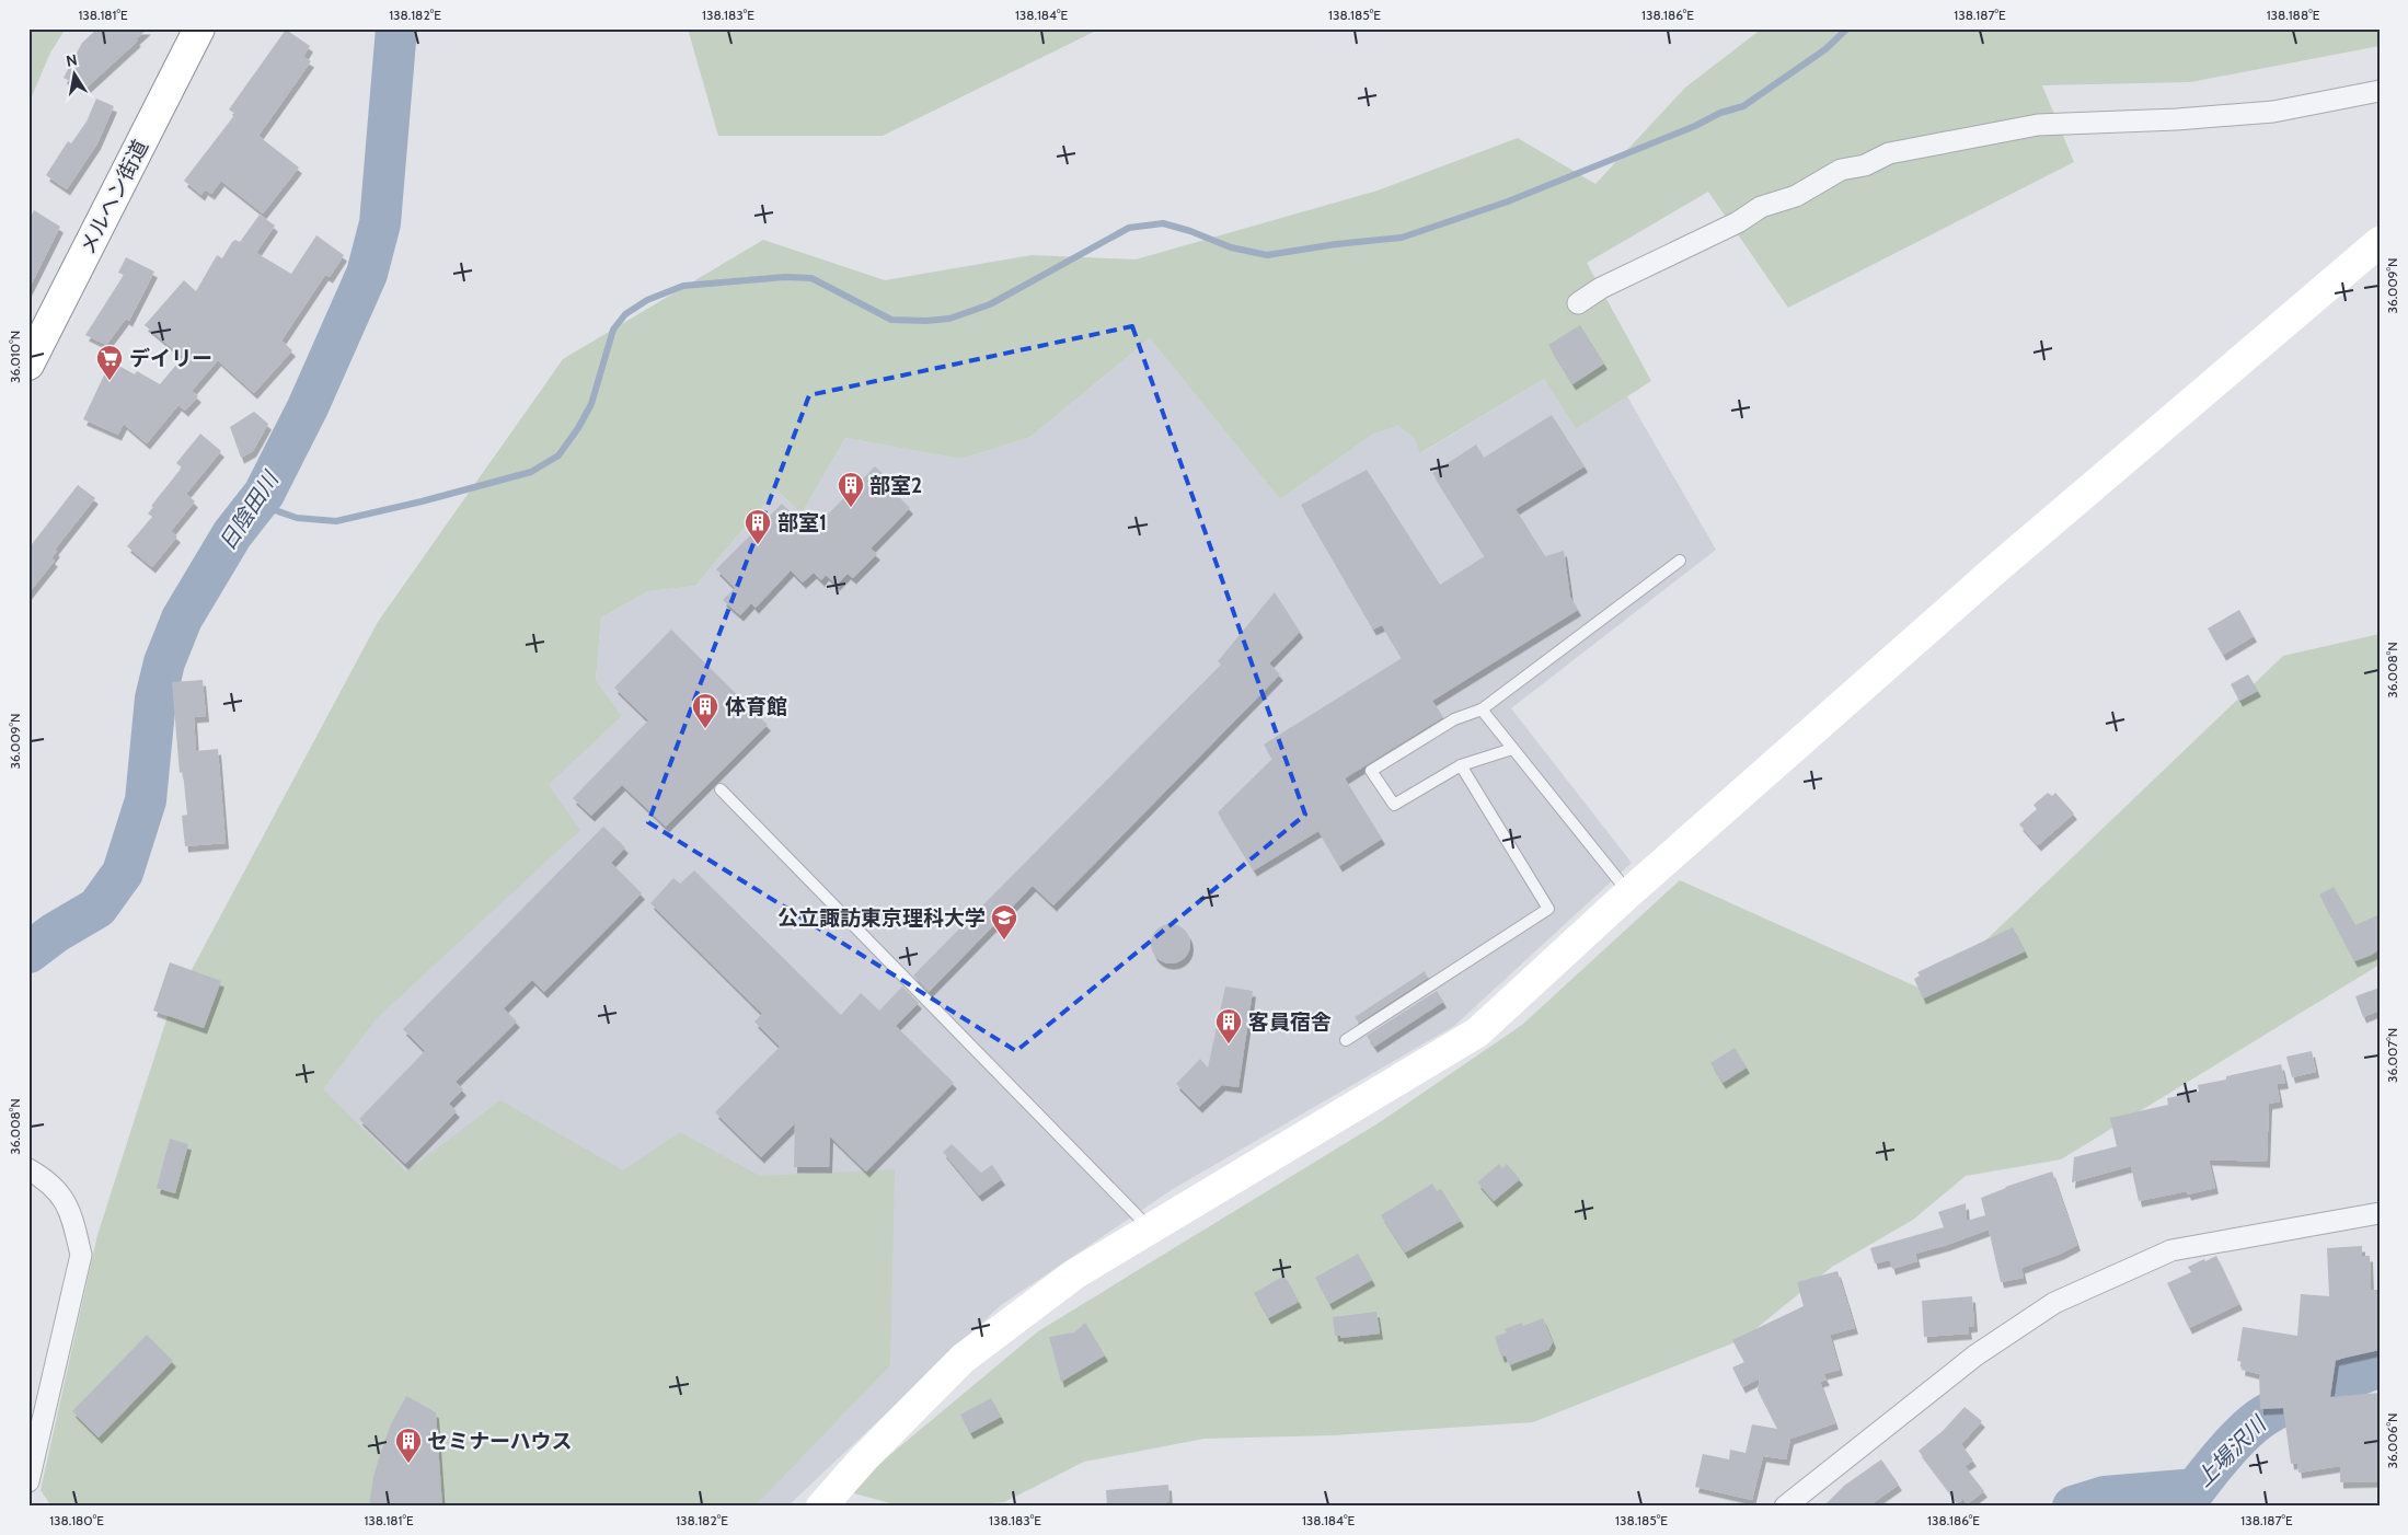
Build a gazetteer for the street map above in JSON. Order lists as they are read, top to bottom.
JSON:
{
  "streets": {
    "main road": ["メルヘン街道"]
  },
  "water": ["日陰田川", "上場沢川"],
  "places": {
    "supermarket": ["デイリー"],
    "building": [
      "部室2",
      "部室1",
      "体育館",
      "客員宿舎",
      "セミナーハウス"
    ],
    "school or university": ["公立諏訪東京理科大学"]
  },
  "north": "top",
  "coordinates": [
    "138.181°E",
    "138.182°E",
    "138.183°E",
    "138.184°E",
    "138.185°E",
    "138.186°E",
    "138.187°E",
    "138.188°E",
    "36.009°N",
    "36.010°N",
    "36.008°N",
    "36.007°N",
    "36.006°N",
    "138.180°E"
  ]
}
